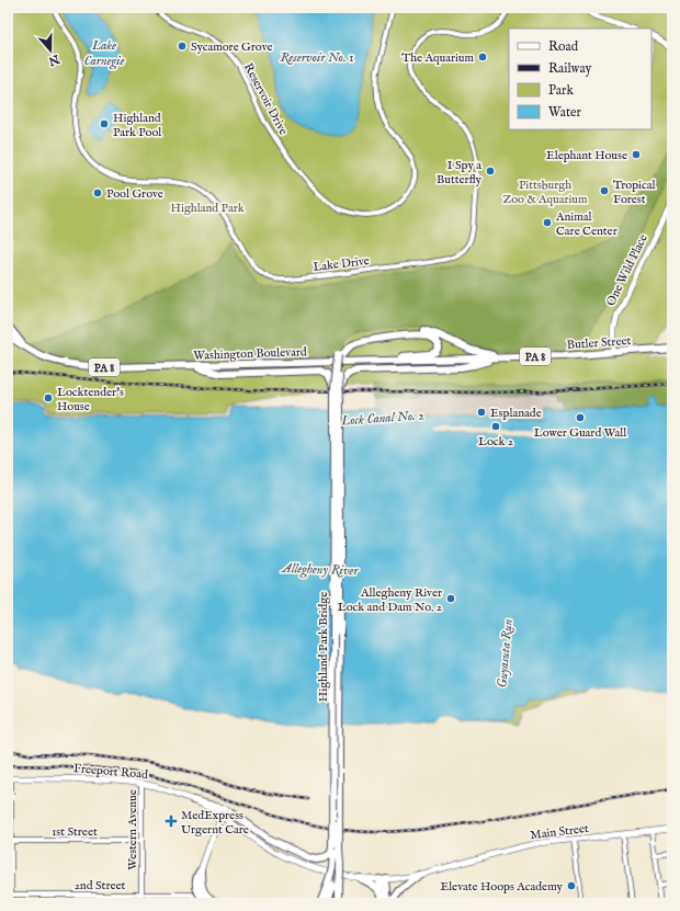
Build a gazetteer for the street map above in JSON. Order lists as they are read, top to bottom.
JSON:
{
  "streets": {
    "highway": [
      "Butler Street",
      "Washington Boulevard",
      "PA 8",
      "Highland Park Bridge"
    ],
    "main road": ["One Wild Place", "Freeport Road", "Main Street"],
    "street": [
      "Reservoir Drive",
      "Lake Drive",
      "Western Avenue",
      "1st Street",
      "2nd Street"
    ]
  },
  "crossings": [
    ["One Wild Place", "Butler Street"],
    ["Butler Street", "Washington Boulevard"],
    ["Washington Boulevard", "PA 8"],
    ["Washington Boulevard", "Highland Park Bridge"],
    ["Freeport Road", "Western Avenue"],
    ["Freeport Road", "Main Street"],
    ["Western Avenue", "1st Street"],
    ["Western Avenue", "2nd Street"]
  ],
  "water": [
    "Lake Carnegie",
    "Reservoir No. 1",
    "Lock Canal No. 2",
    "Allegheny River",
    "Guyasuta Run"
  ],
  "parks": ["Pittsburgh Zoo & Aquarium", "Highland Park"],
  "places": {
    "other": [
      "Sycamore Grove",
      "The Aquarium",
      "Highland Park Pool",
      "Elephant House",
      "I Spy a Butterfly",
      "Tropical Forest",
      "Pool Grove",
      "Animal Care Center",
      "Locktender's House",
      "Esplanade",
      "Lower Guard Wall",
      "Lock 2",
      "Allegheny River Lock and Dam No. 2",
      "Elevate Hoops Academy"
    ],
    "health": ["MedExpress Urgernt Care"]
  },
  "legend": [
    "Road",
    "Railway",
    "Park",
    "Water"
  ],
  "north": "bottom"
}
